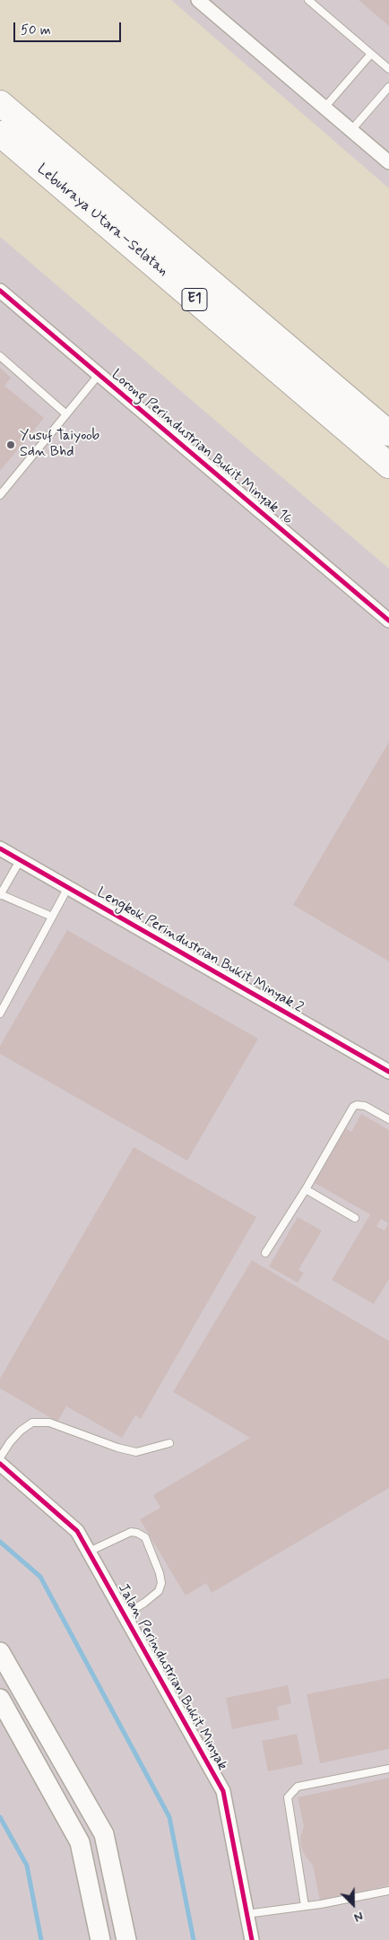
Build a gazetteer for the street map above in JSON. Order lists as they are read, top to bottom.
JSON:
{
  "streets": {
    "highway": ["Lebuhraya Utara–Selatan", "E1"],
    "street": ["Lorong Perindustrian Bukit Minyak 16", "Lengkok Perindustrian Bukit Minyak 2", "Jalan Perindustrian Bukit Minyak"]
  },
  "places": ["Yusuf Taiyoob Sdn Bhd"],
  "scale_bar": "50 m",
  "north": "bottom right"
}
